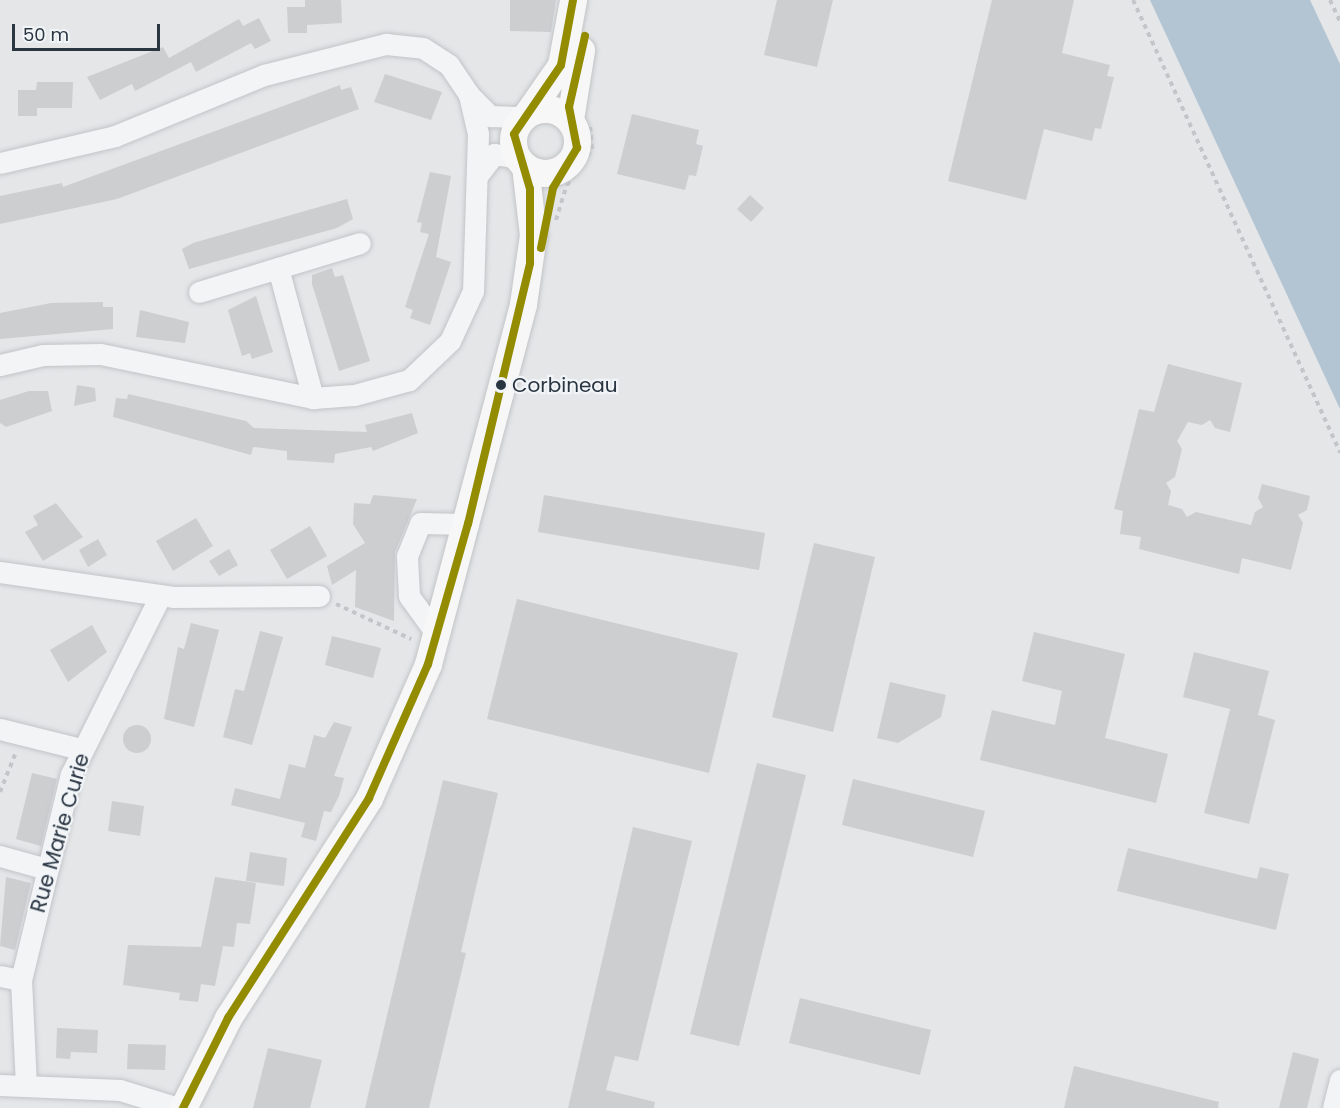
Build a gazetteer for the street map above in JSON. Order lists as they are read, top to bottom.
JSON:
{
  "streets": {
    "street": ["Rue Marie Curie"]
  },
  "places": ["Corbineau"],
  "scale_bar": "50 m"
}
